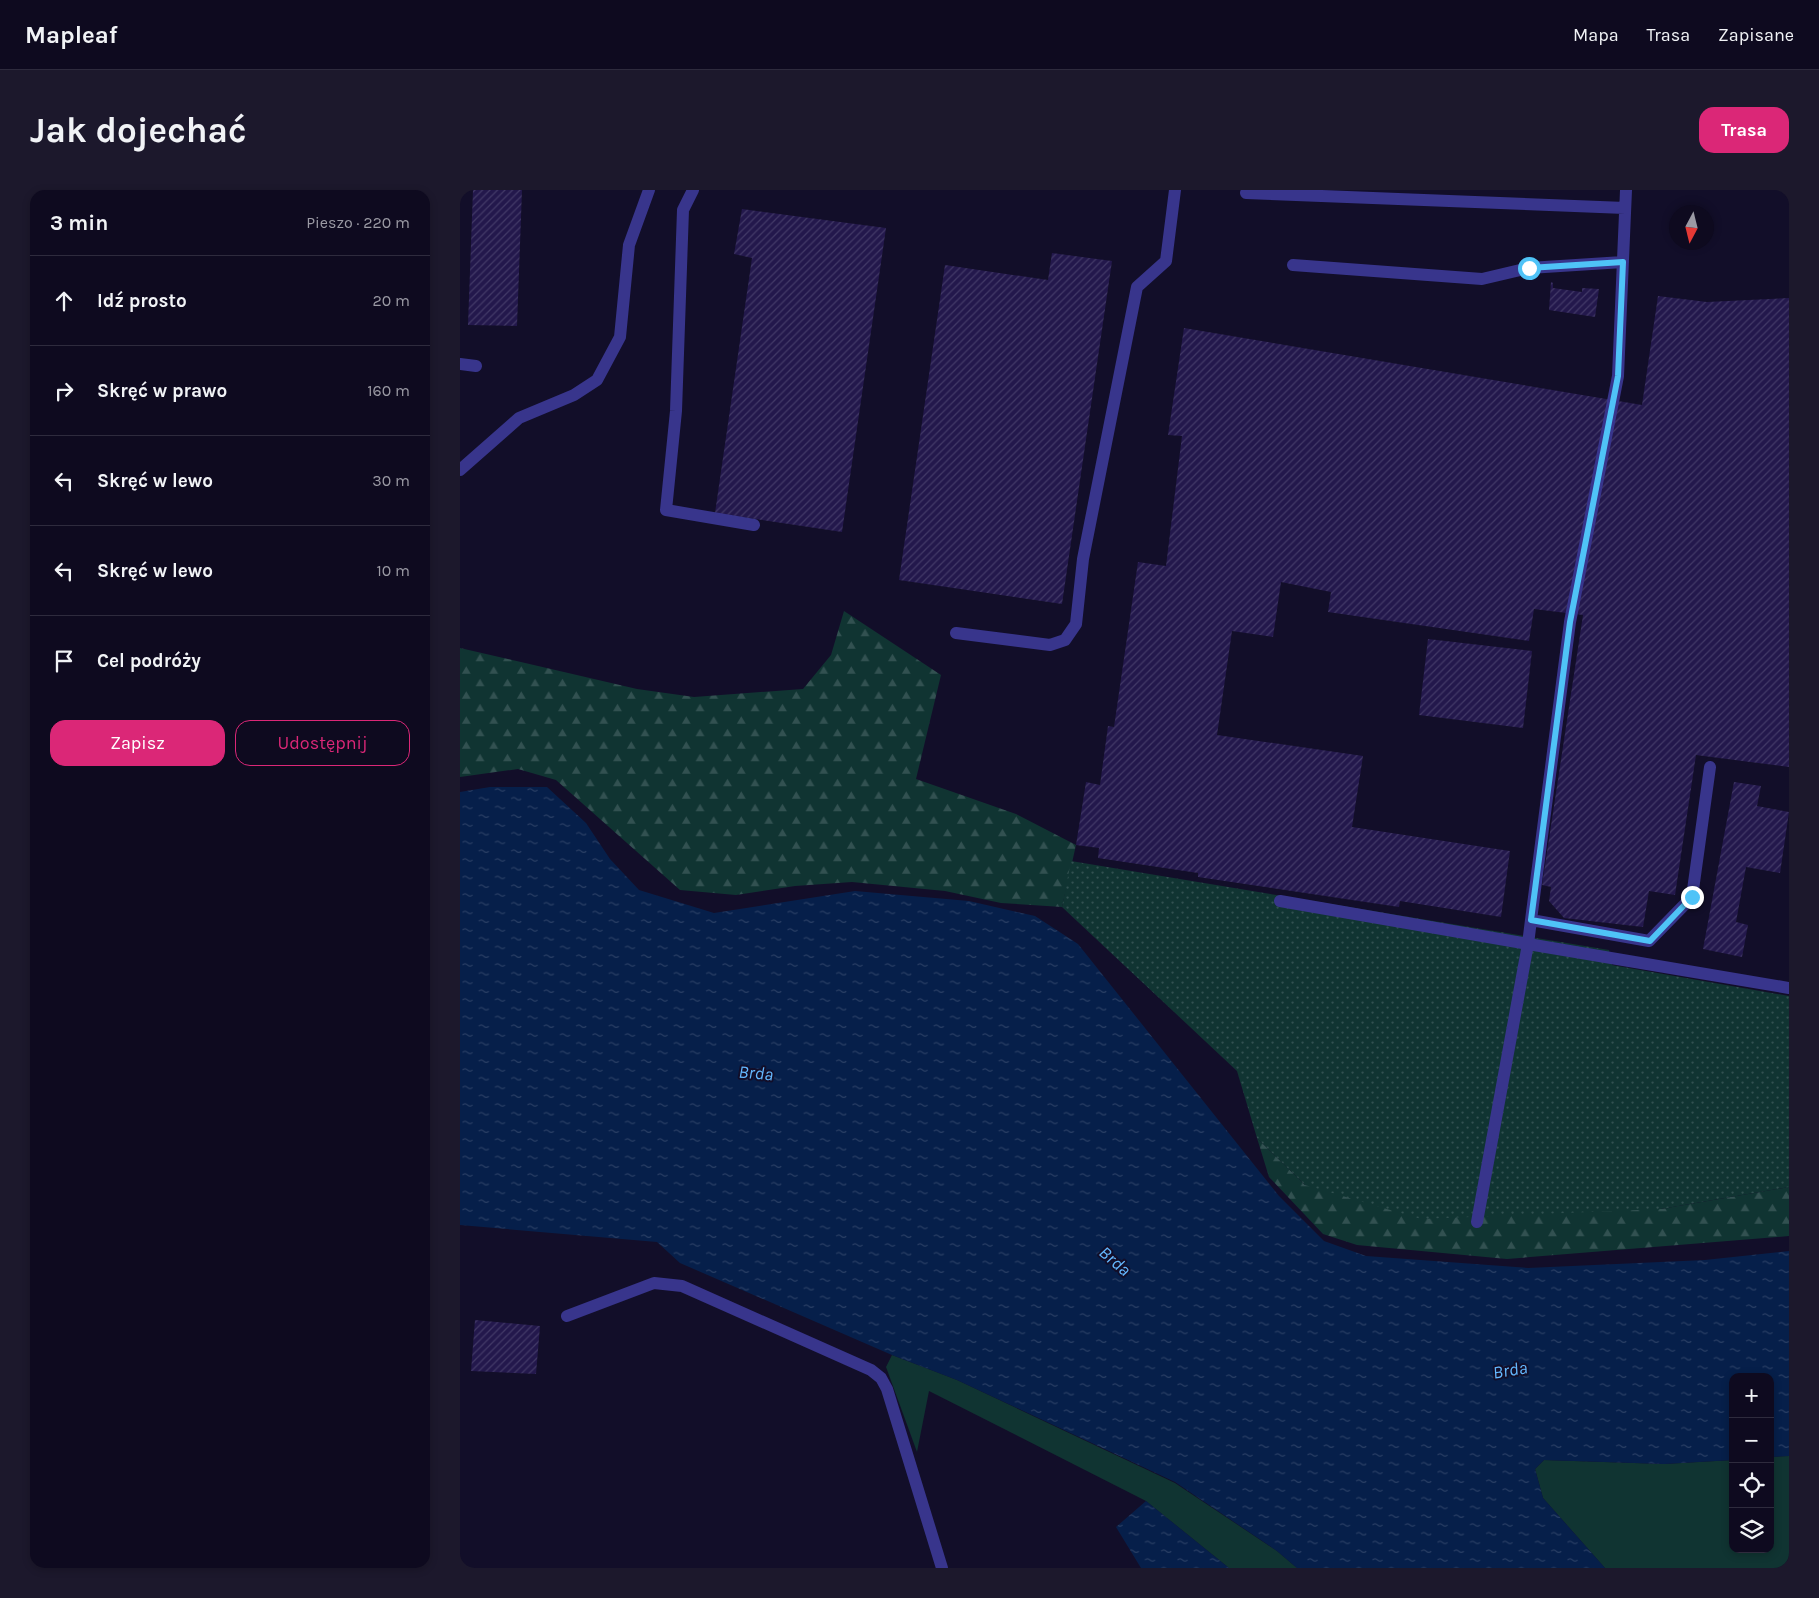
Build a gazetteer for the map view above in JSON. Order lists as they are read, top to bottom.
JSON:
{
  "water": ["Brda"],
  "north": "bottom",
  "page": {
    "header": "Mapleaf",
    "nav": ["Mapa", "Trasa", "Zapisane"],
    "buttons": [
      "Trasa",
      ["Zapisz", "Udostępnij"]
    ],
    "title": "Jak dojechać",
    "heading": ["3 min", "Pieszo · 220 m"],
    "list": [
      ["Idź prosto", "20 m"],
      ["Skręć w prawo", "160 m"],
      ["Skręć w lewo", "30 m"],
      ["Skręć w lewo", "10 m"],
      "Cel podróży"
    ],
    "map_buttons": ["+", "−"]
  }
}
